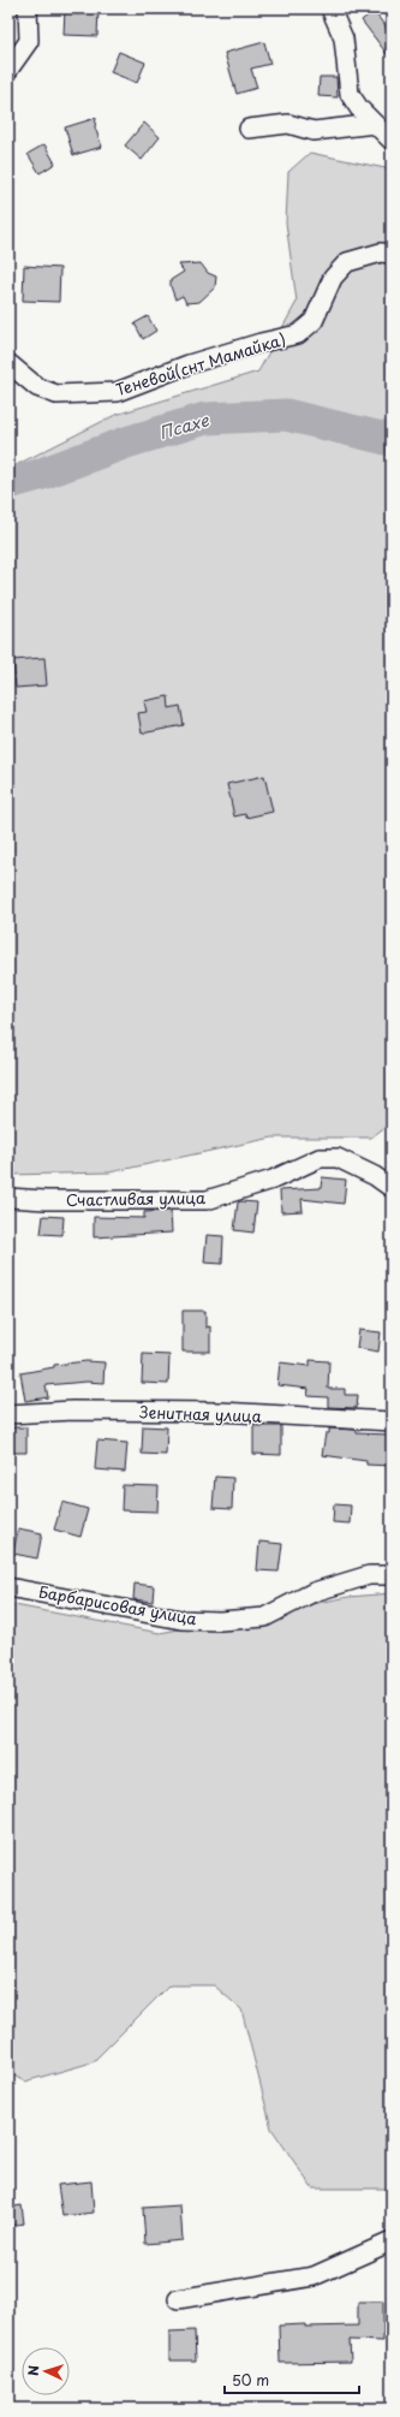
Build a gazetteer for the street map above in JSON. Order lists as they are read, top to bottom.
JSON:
{
  "streets": {
    "street": [
      "Теневой(снт Мамайка)",
      "Счастливая улица",
      "Зенитная улица",
      "Барбарисовая улица"
    ]
  },
  "water": ["Псахе"],
  "scale_bar": "50 m",
  "north": "left"
}
